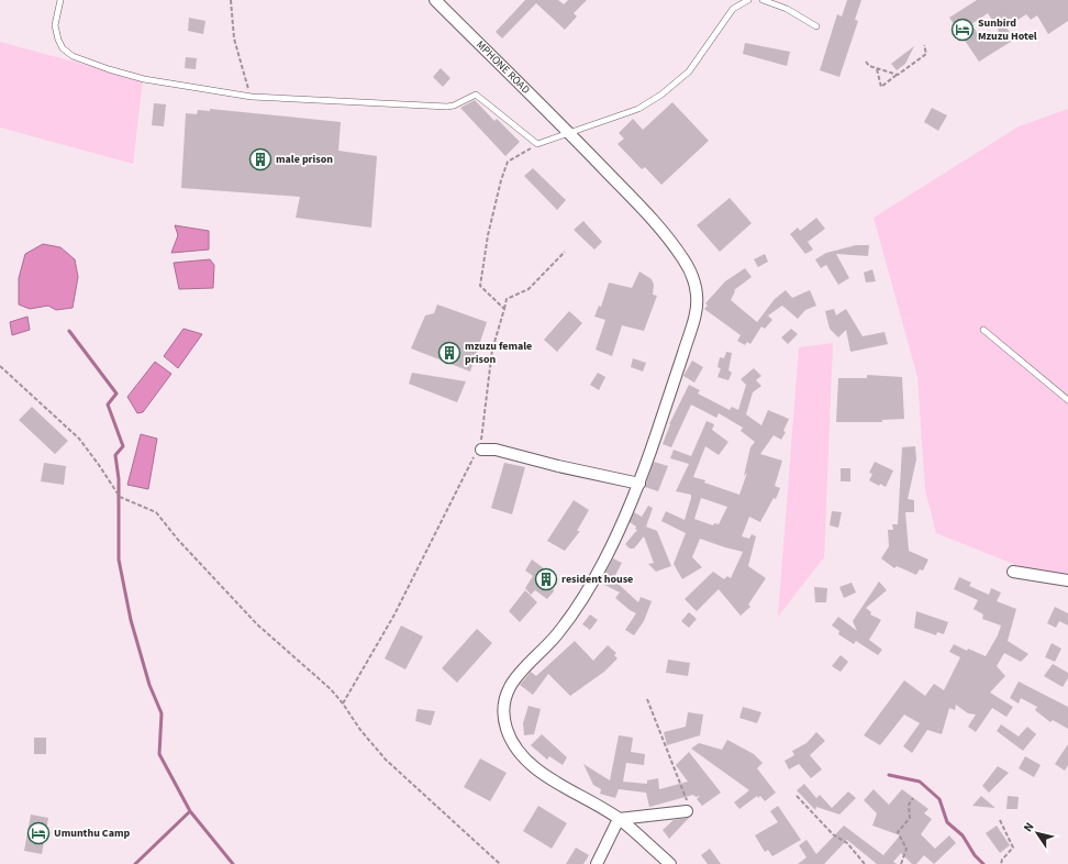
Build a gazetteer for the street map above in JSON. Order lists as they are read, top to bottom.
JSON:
{
  "streets": {
    "street": ["MPHONE ROAD"]
  },
  "places": {
    "hotel": ["Sunbird Mzuzu Hotel", "Umunthu Camp"],
    "building": ["male prison", "mzuzu female prison", "resident house"]
  },
  "north": "top left"
}
